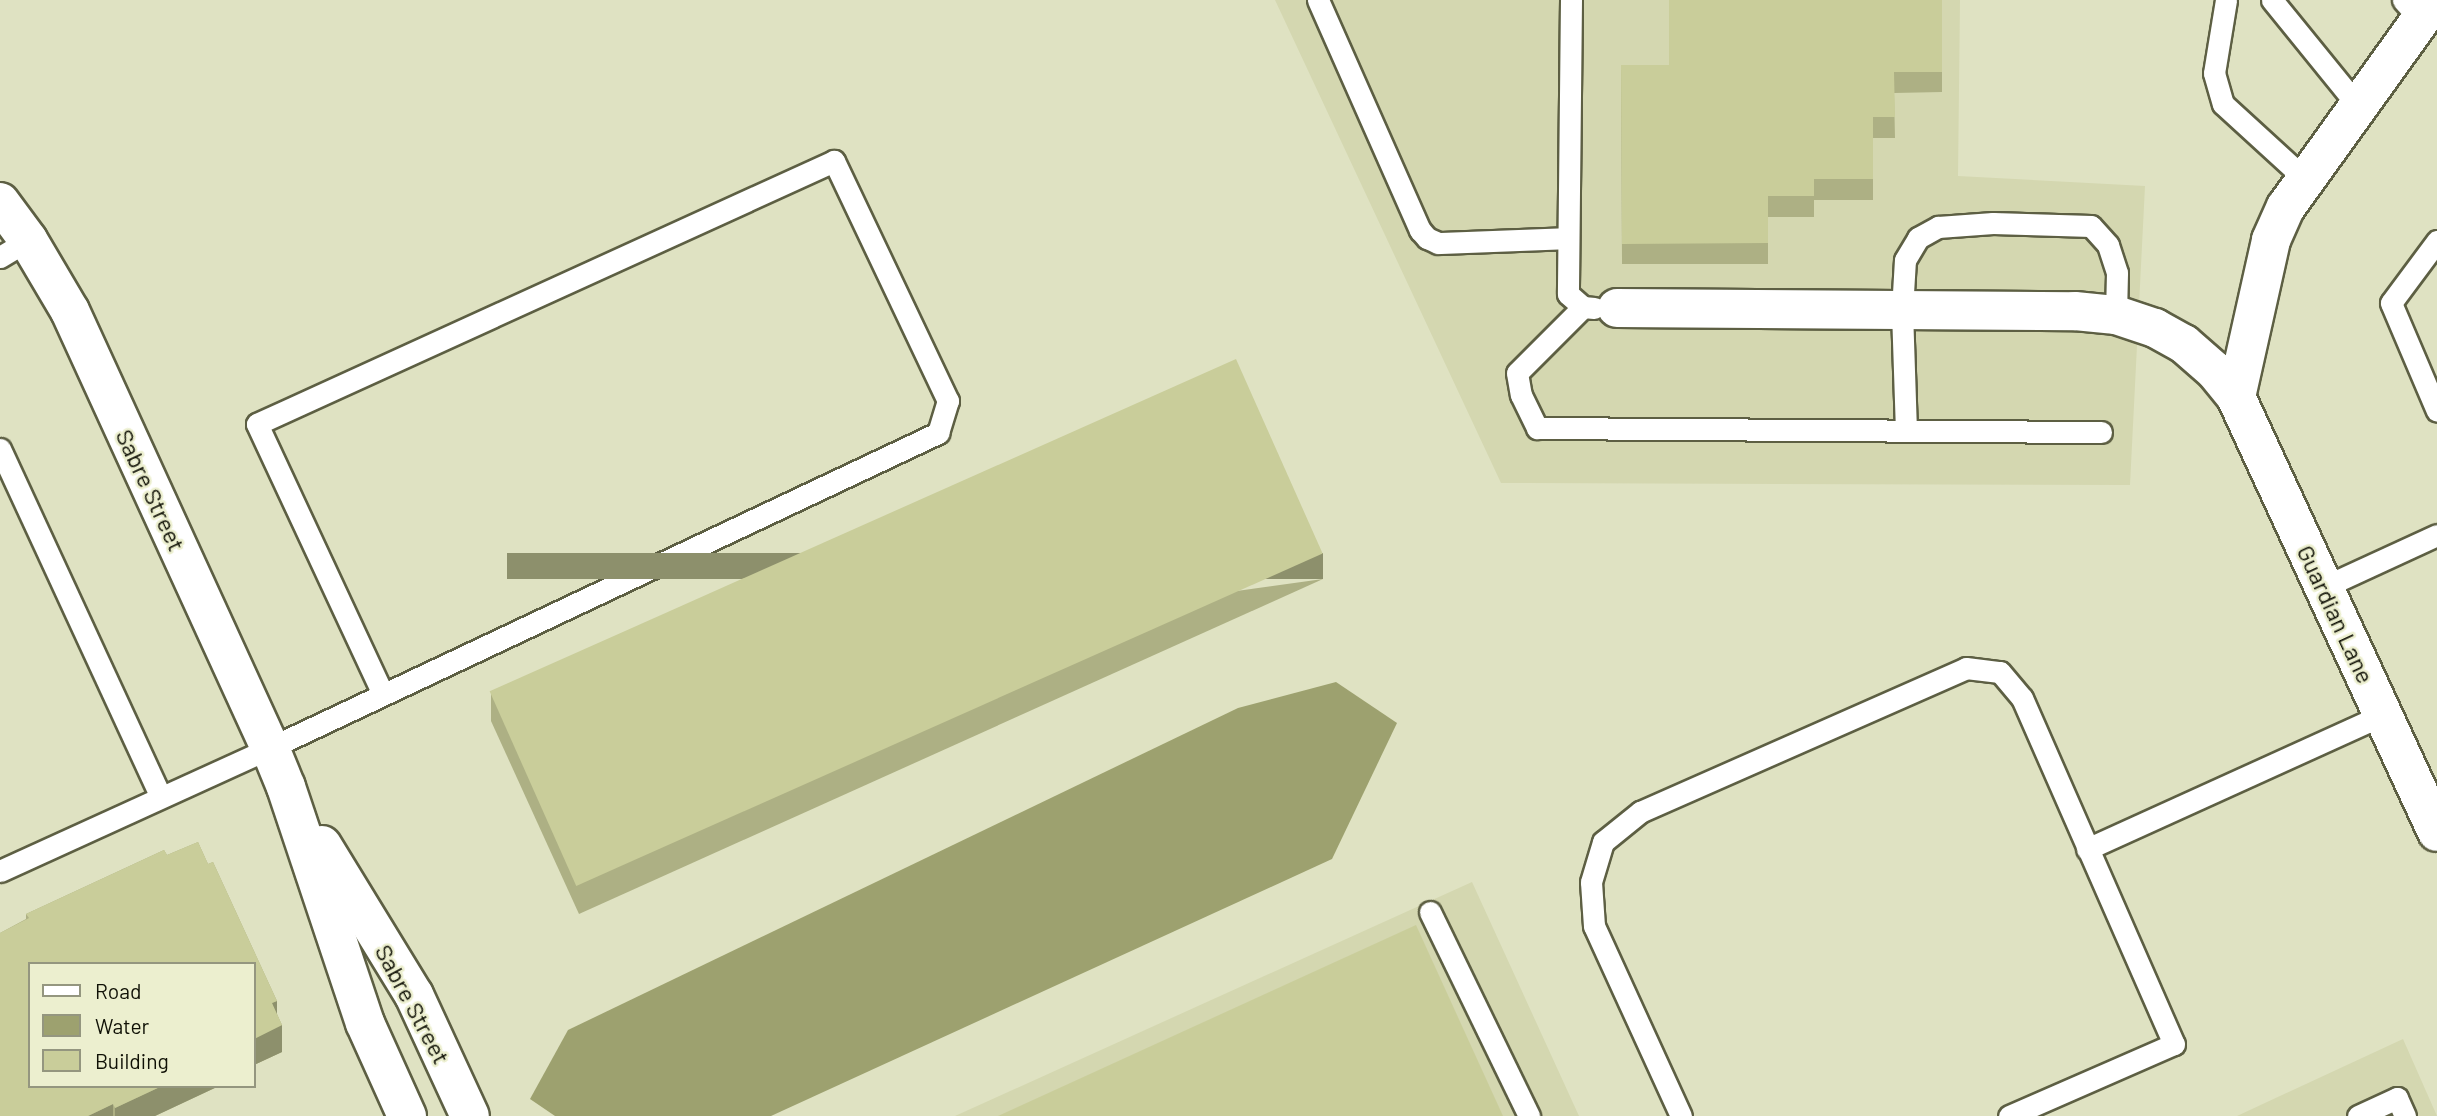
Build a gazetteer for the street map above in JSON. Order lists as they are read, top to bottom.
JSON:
{
  "streets": {
    "street": ["Sabre Street", "Guardian Lane"]
  },
  "legend": ["Road", "Water", "Building"]
}
